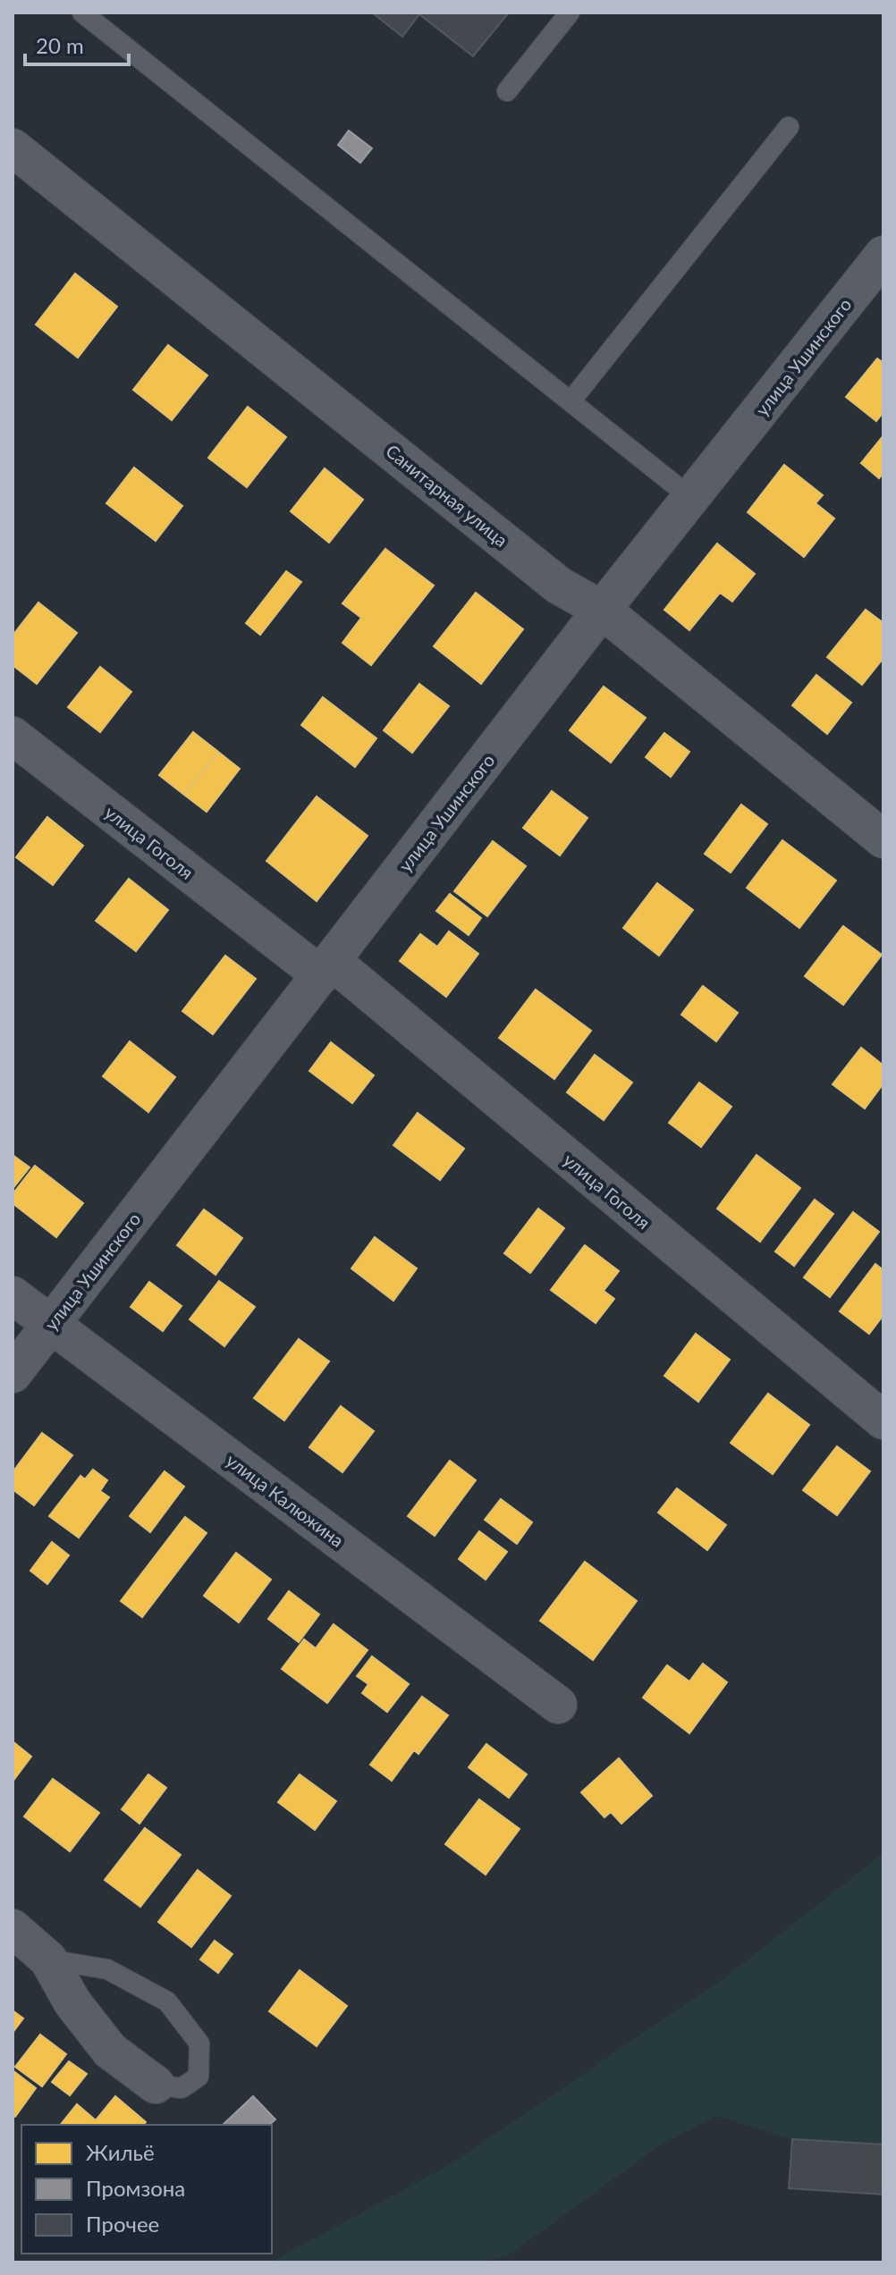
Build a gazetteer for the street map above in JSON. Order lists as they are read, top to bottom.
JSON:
{
  "streets": {
    "street": [
      "улица Ушинского",
      "Санитарная улица",
      "улица Гоголя",
      "улица Калюжина"
    ]
  },
  "crossings": [
    ["улица Ушинского", "Санитарная улица"],
    ["улица Ушинского", "улица Гоголя"],
    ["улица Ушинского", "улица Калюжина"]
  ],
  "legend": ["Жильё", "Промзона", "Прочее"],
  "scale_bar": "20 m"
}
